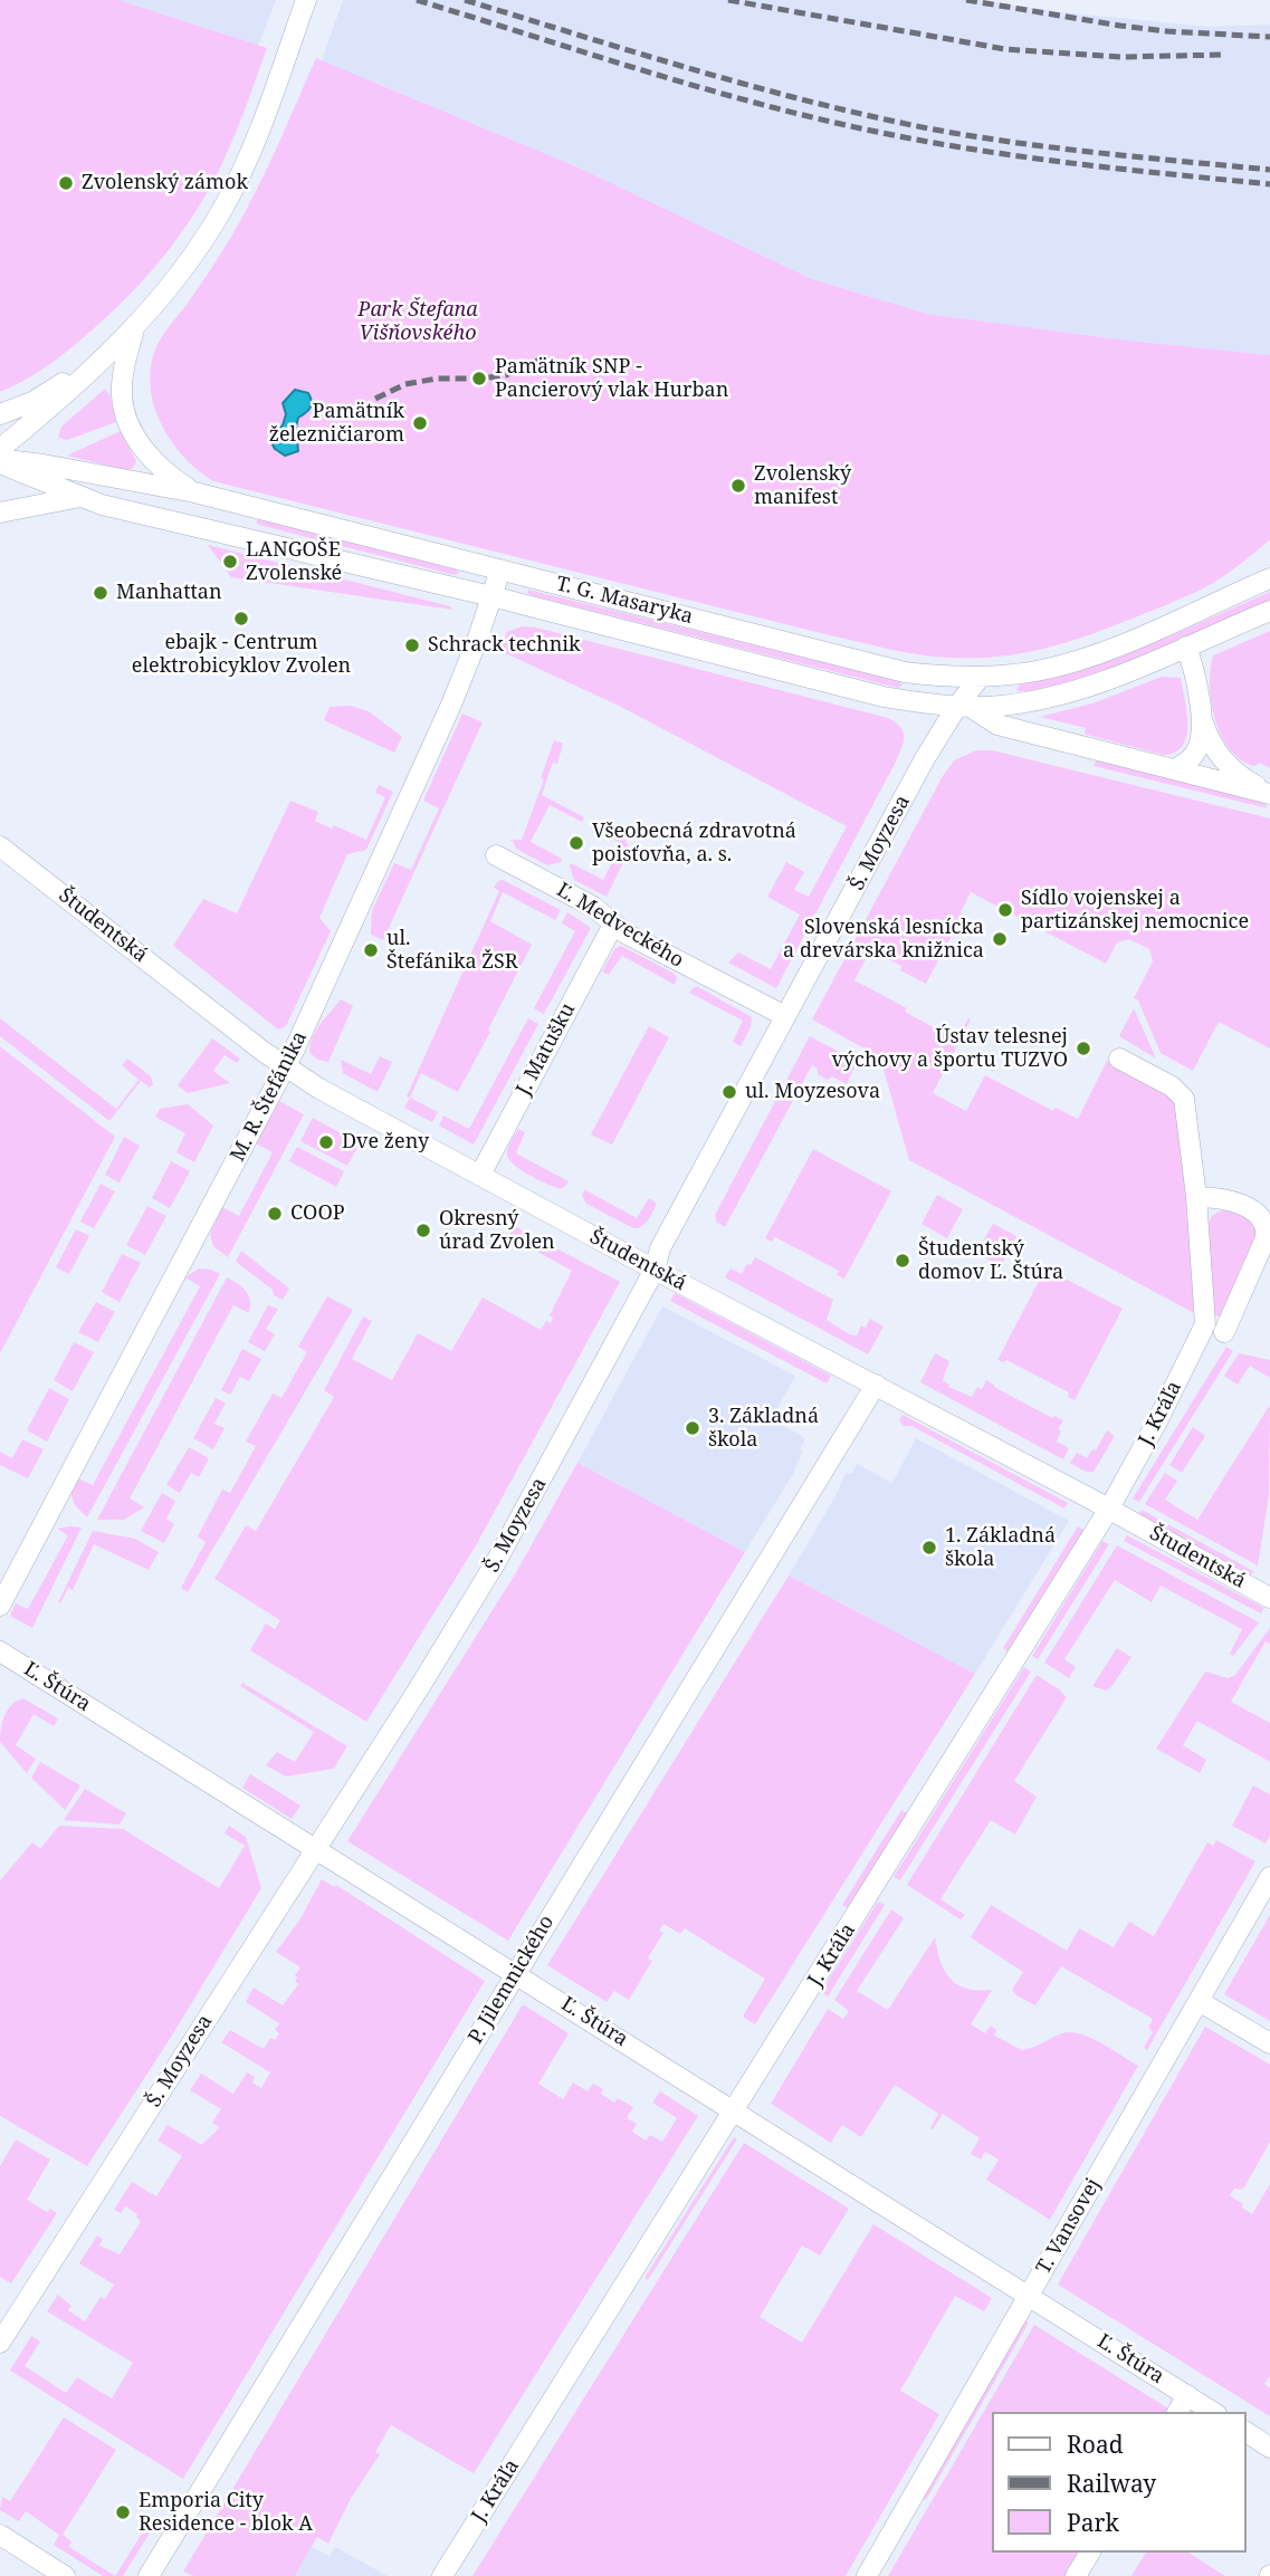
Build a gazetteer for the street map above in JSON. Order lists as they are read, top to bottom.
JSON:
{
  "streets": {
    "street": [
      "T. G. Masaryka",
      "Š. Moyzesa",
      "Študentská",
      "Ľ. Medveckého",
      "J. Matušku",
      "M. R. Štefánika",
      "J. Kráľa",
      "Ľ. Štúra",
      "P. Jilemnického",
      "T. Vansovej"
    ]
  },
  "crossings": [
    ["T. G. Masaryka", "Š. Moyzesa"],
    ["T. G. Masaryka", "M. R. Štefánika"],
    ["Š. Moyzesa", "Študentská"],
    ["Š. Moyzesa", "Ľ. Medveckého"],
    ["Š. Moyzesa", "Ľ. Štúra"],
    ["Študentská", "J. Matušku"],
    ["Študentská", "M. R. Štefánika"],
    ["Študentská", "J. Kráľa"],
    ["Študentská", "P. Jilemnického"],
    ["Ľ. Medveckého", "J. Matušku"],
    ["J. Kráľa", "Ľ. Štúra"],
    ["Ľ. Štúra", "P. Jilemnického"],
    ["Ľ. Štúra", "T. Vansovej"]
  ],
  "parks": ["Park Štefana Višňovského"],
  "places": [
    "Zvolenský zámok",
    "Pamätník SNP - Pancierový vlak Hurban",
    "Pamätník železničiarom",
    "Zvolenský manifest",
    "LANGOŠE Zvolenské",
    "Manhattan",
    "ebajk - Centrum elektrobicyklov Zvolen",
    "Schrack technik",
    "Všeobecná zdravotná poisťovňa, a. s.",
    "Sídlo vojenskej a partizánskej nemocnice",
    "Slovenská lesnícka a drevárska knižnica",
    "ul. Štefánika ŽSR",
    "Ústav telesnej výchovy a športu TUZVO",
    "ul. Moyzesova",
    "Dve ženy",
    "COOP",
    "Okresný úrad Zvolen",
    "Študentský domov Ľ. Štúra",
    "3. Základná škola",
    "1. Základná škola",
    "Emporia City Residence - blok A"
  ],
  "legend": ["Road", "Railway", "Park"]
}
